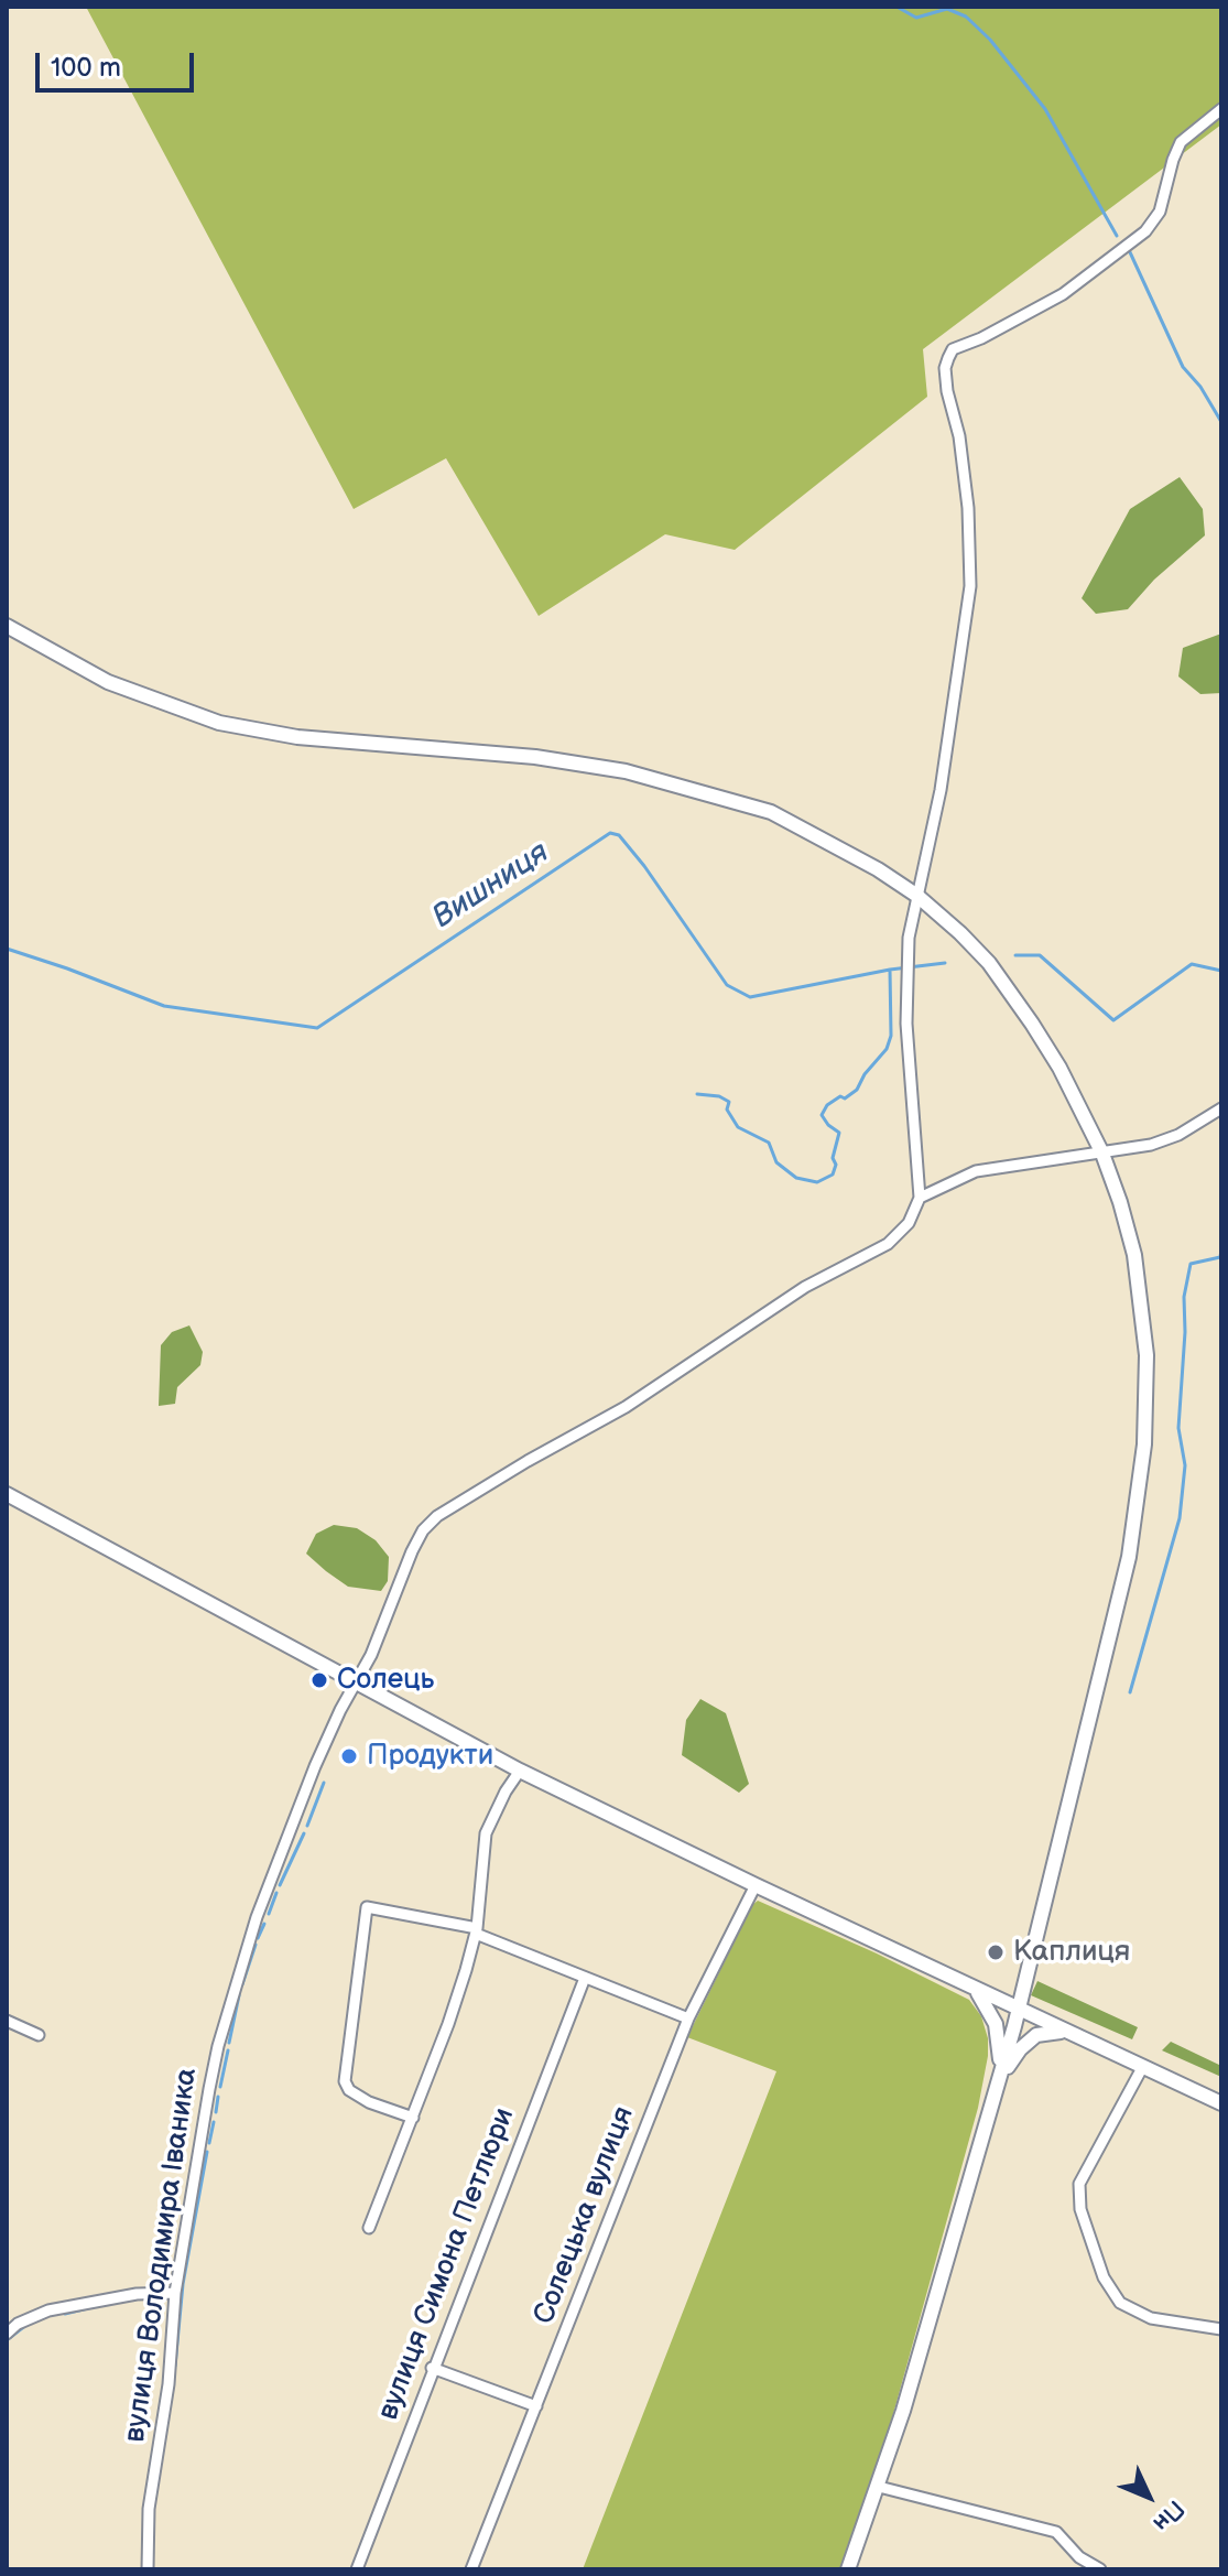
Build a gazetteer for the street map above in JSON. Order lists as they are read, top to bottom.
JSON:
{
  "streets": {
    "street": ["Солецька вулиця", "вулиця Володимира Іваника", "вулиця Симона Петлюри"]
  },
  "water": ["Вишниця"],
  "places": ["Солець", "Продукти", "Каплиця"],
  "scale_bar": "100 m",
  "north": "bottom right"
}
